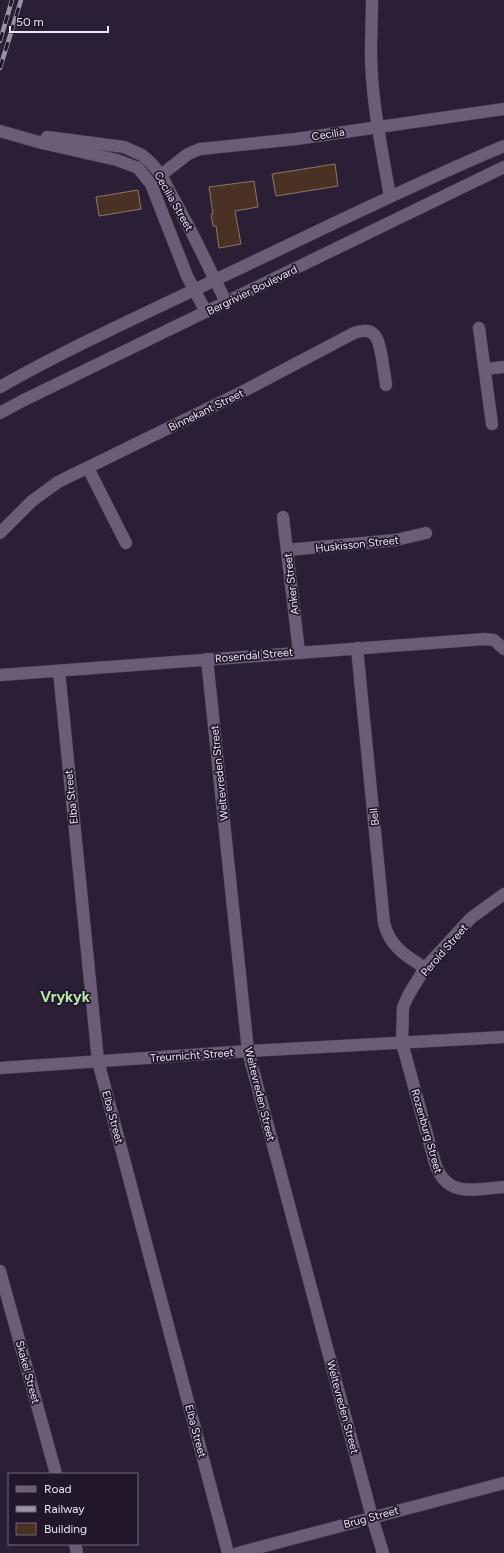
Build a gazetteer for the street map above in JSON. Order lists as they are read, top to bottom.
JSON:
{
  "streets": {
    "street": [
      "Cecilia",
      "Cecilia Street",
      "Bergrivier Boulevard",
      "Binnekant Street",
      "Huskisson Street",
      "Anker Street",
      "Rosendal Street",
      "Weltevreden Street",
      "Elba Street",
      "Bell",
      "Perold Street",
      "Treurnicht Street",
      "Rozenburg Street",
      "Skakel Street",
      "Brug Street"
    ]
  },
  "crossings": [
    ["Cecilia", "Cecilia Street"],
    ["Cecilia Street", "Bergrivier Boulevard"],
    ["Huskisson Street", "Anker Street"],
    ["Anker Street", "Rosendal Street"],
    ["Rosendal Street", "Weltevreden Street"],
    ["Rosendal Street", "Elba Street"],
    ["Rosendal Street", "Bell"],
    ["Weltevreden Street", "Treurnicht Street"],
    ["Weltevreden Street", "Brug Street"],
    ["Elba Street", "Treurnicht Street"],
    ["Bell", "Perold Street"],
    ["Perold Street", "Treurnicht Street"],
    ["Perold Street", "Rozenburg Street"],
    ["Treurnicht Street", "Rozenburg Street"]
  ],
  "districts": ["Vrykyk"],
  "legend": ["Road", "Railway", "Building"],
  "scale_bar": "50 m"
}
